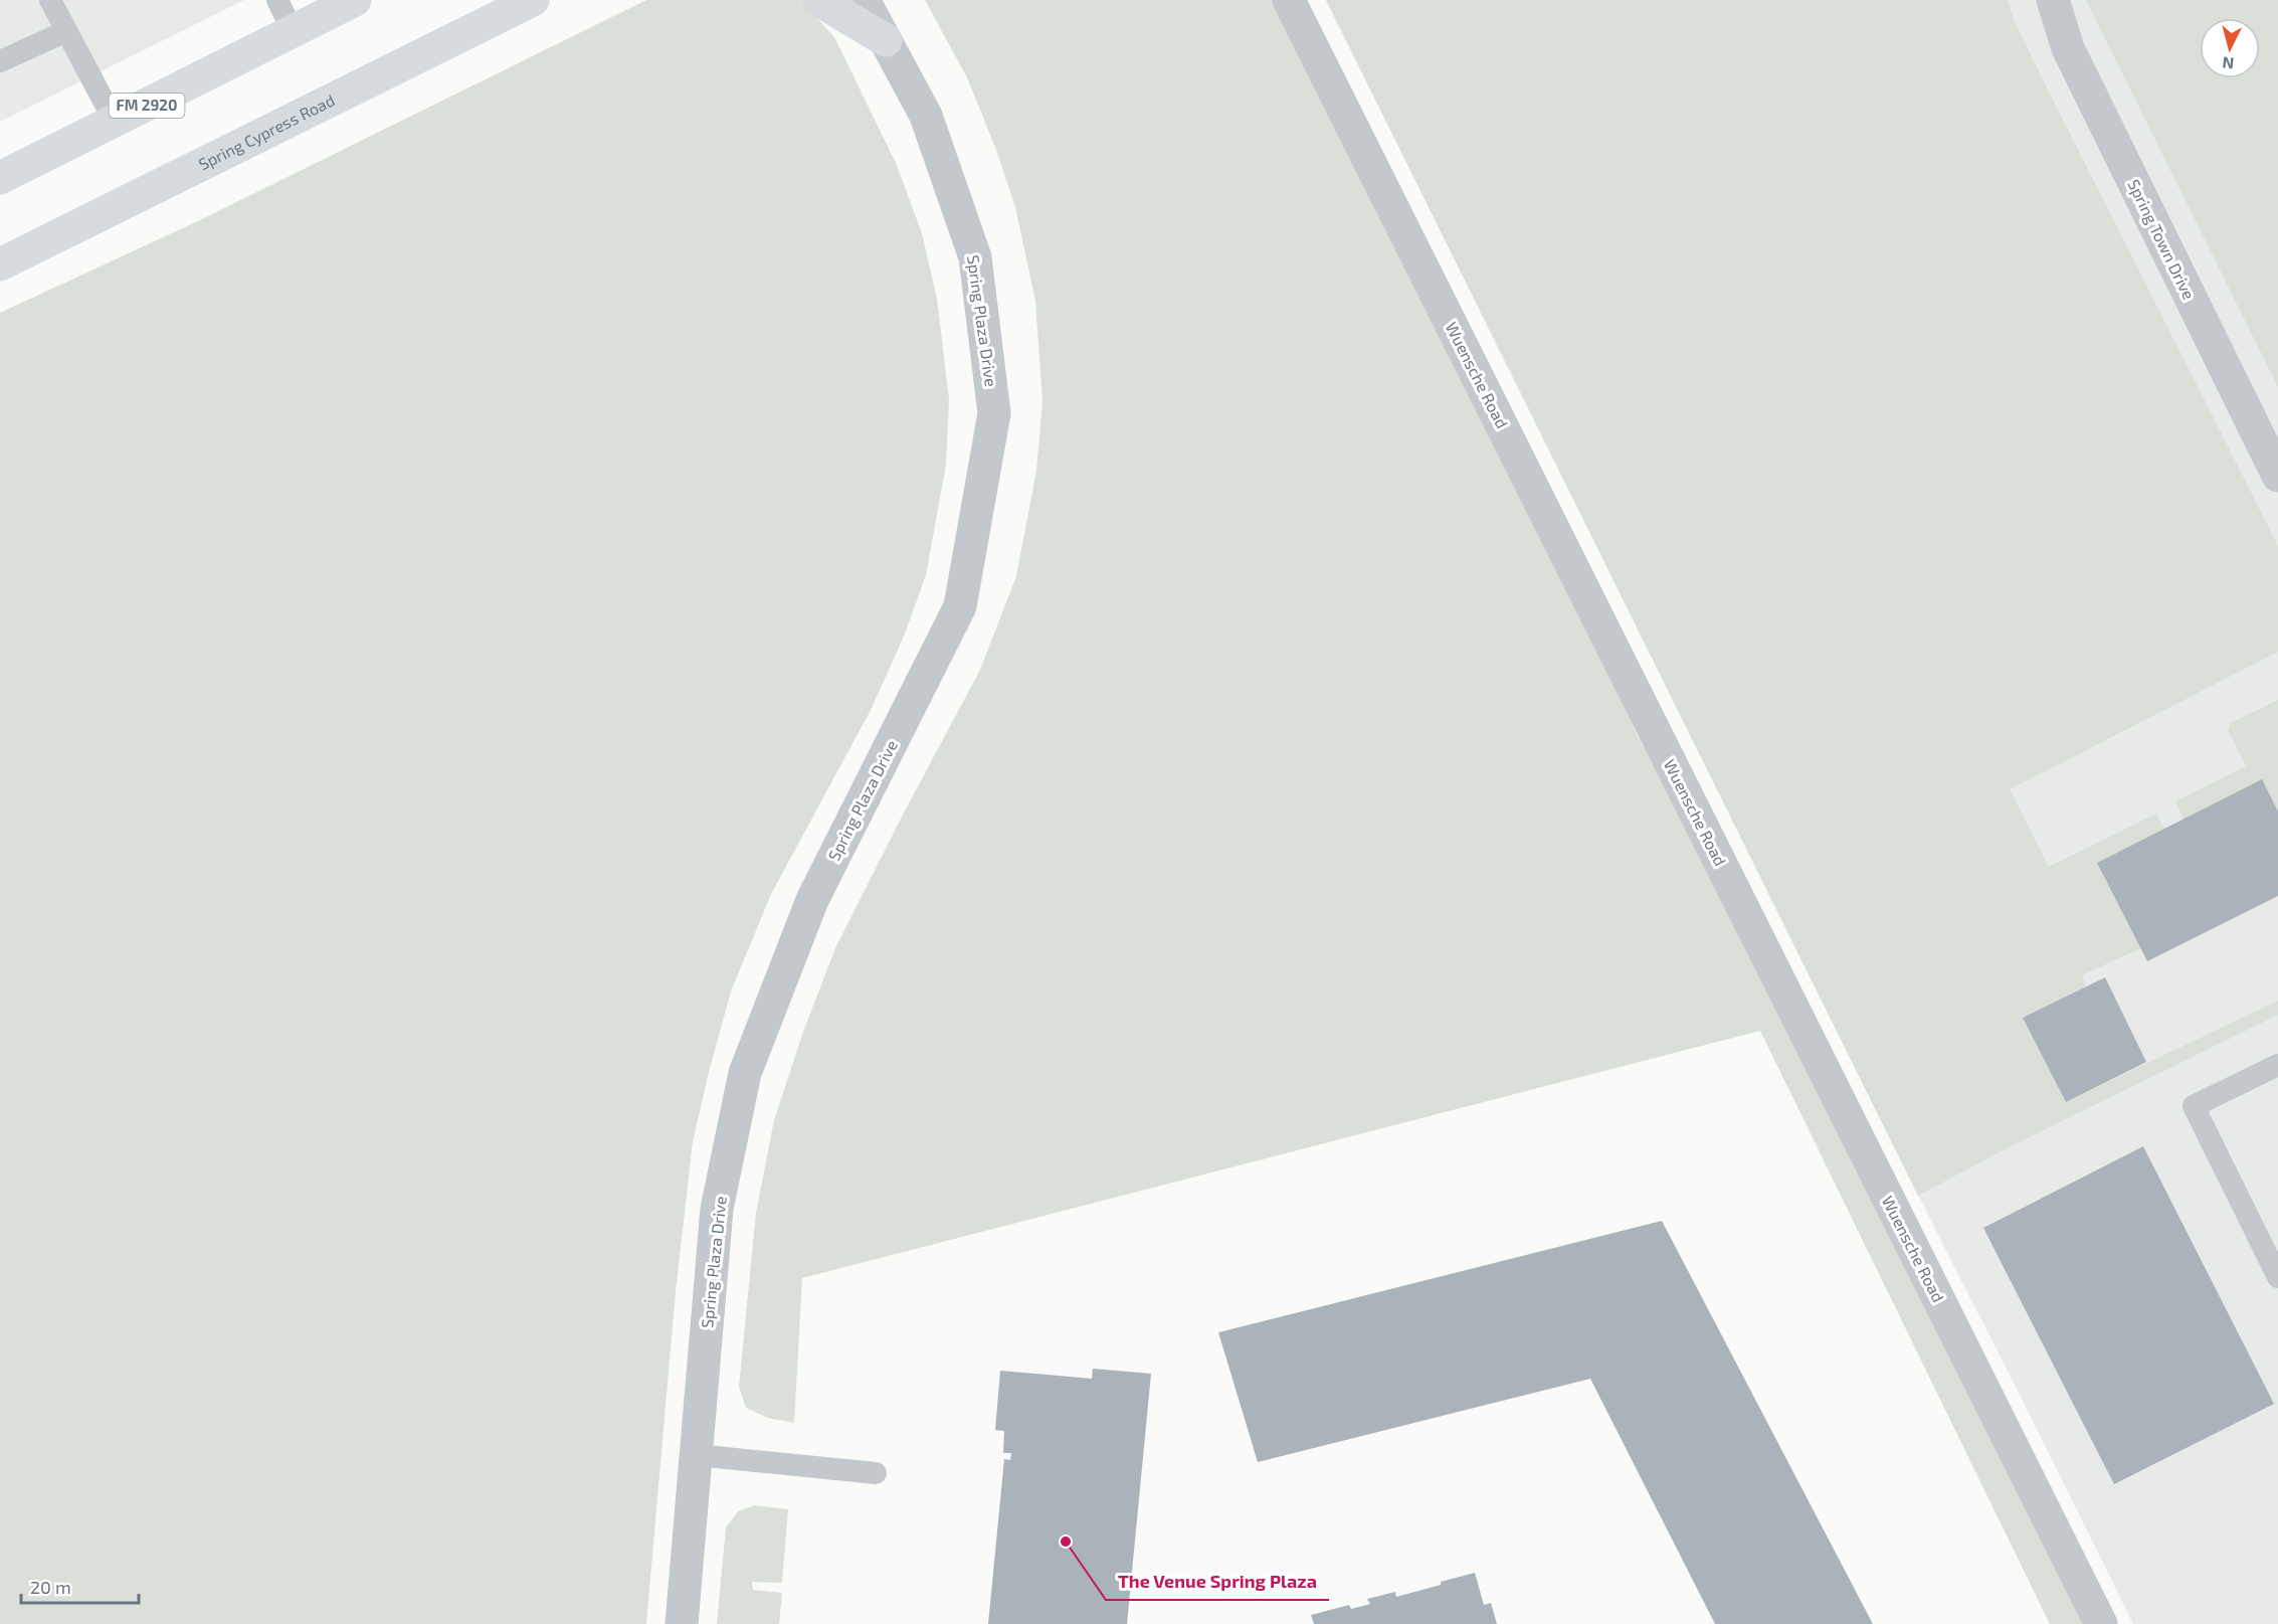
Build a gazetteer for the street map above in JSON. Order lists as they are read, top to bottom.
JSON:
{
  "streets": {
    "main road": ["FM 2920", "Spring Cypress Road"],
    "street": ["Spring Town Drive", "Spring Plaza Drive", "Wuensche Road"]
  },
  "places": ["The Venue Spring Plaza"],
  "scale_bar": "20 m",
  "north": "bottom"
}
